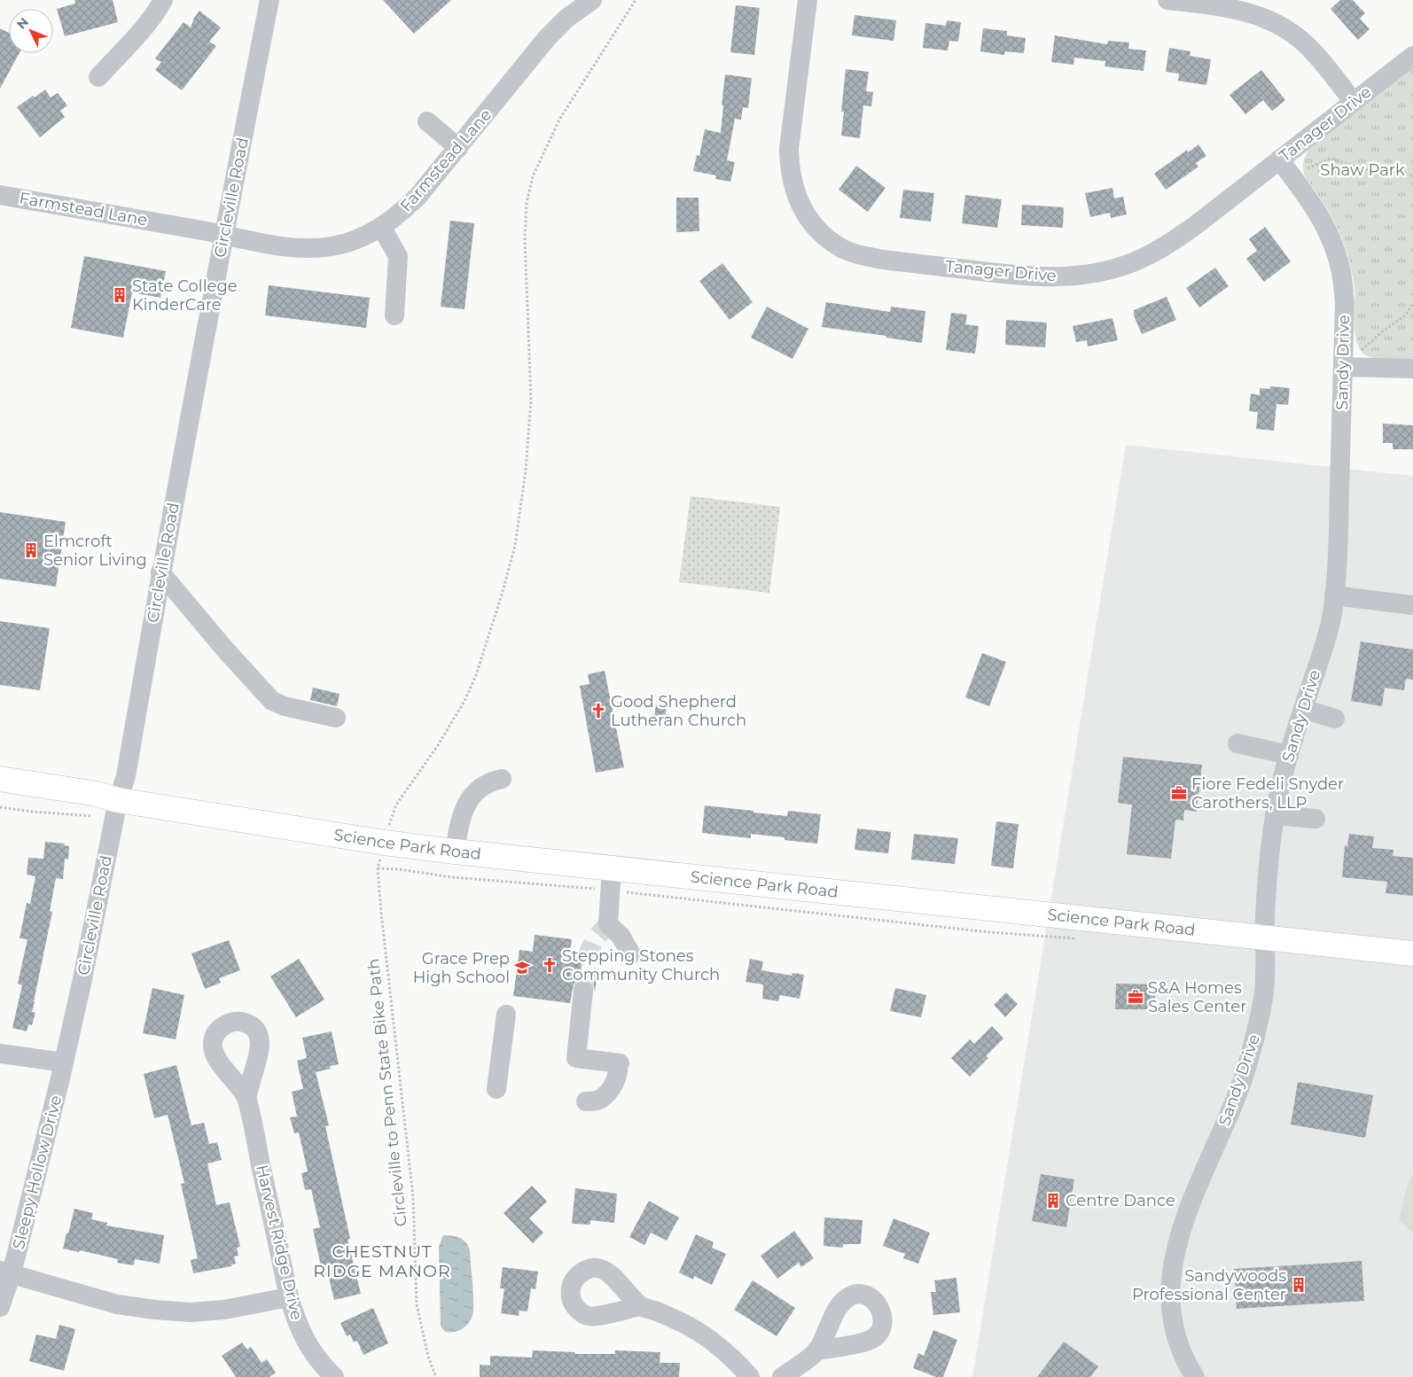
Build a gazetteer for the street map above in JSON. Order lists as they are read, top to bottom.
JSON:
{
  "streets": {
    "main road": ["Science Park Road"],
    "street": [
      "Tanager Drive",
      "Farmstead Lane",
      "Circleville Road",
      "Sandy Drive",
      "Sleepy Hollow Drive",
      "Harvest Ridge Drive"
    ],
    "path": ["Circleville to Penn State Bike Path"]
  },
  "crossings": [
    ["Tanager Drive", "Sandy Drive"],
    ["Farmstead Lane", "Circleville Road"],
    ["Circleville Road", "Science Park Road"],
    ["Circleville Road", "Sleepy Hollow Drive"],
    ["Sandy Drive", "Science Park Road"]
  ],
  "districts": ["CHESTNUT RIDGE MANOR"],
  "parks": ["Shaw Park"],
  "places": {
    "building": [
      "State College KinderCare",
      "Elmcroft Senior Living",
      "Centre Dance",
      "Sandywoods Professional Center"
    ],
    "church": ["Good Shepherd Lutheran Church", "Stepping Stones Community Church"],
    "office": ["Fiore Fedeli Snyder Carothers, LLP", "S&A Homes Sales Center"],
    "school or university": ["Grace Prep High School"]
  },
  "north": "top left"
}
